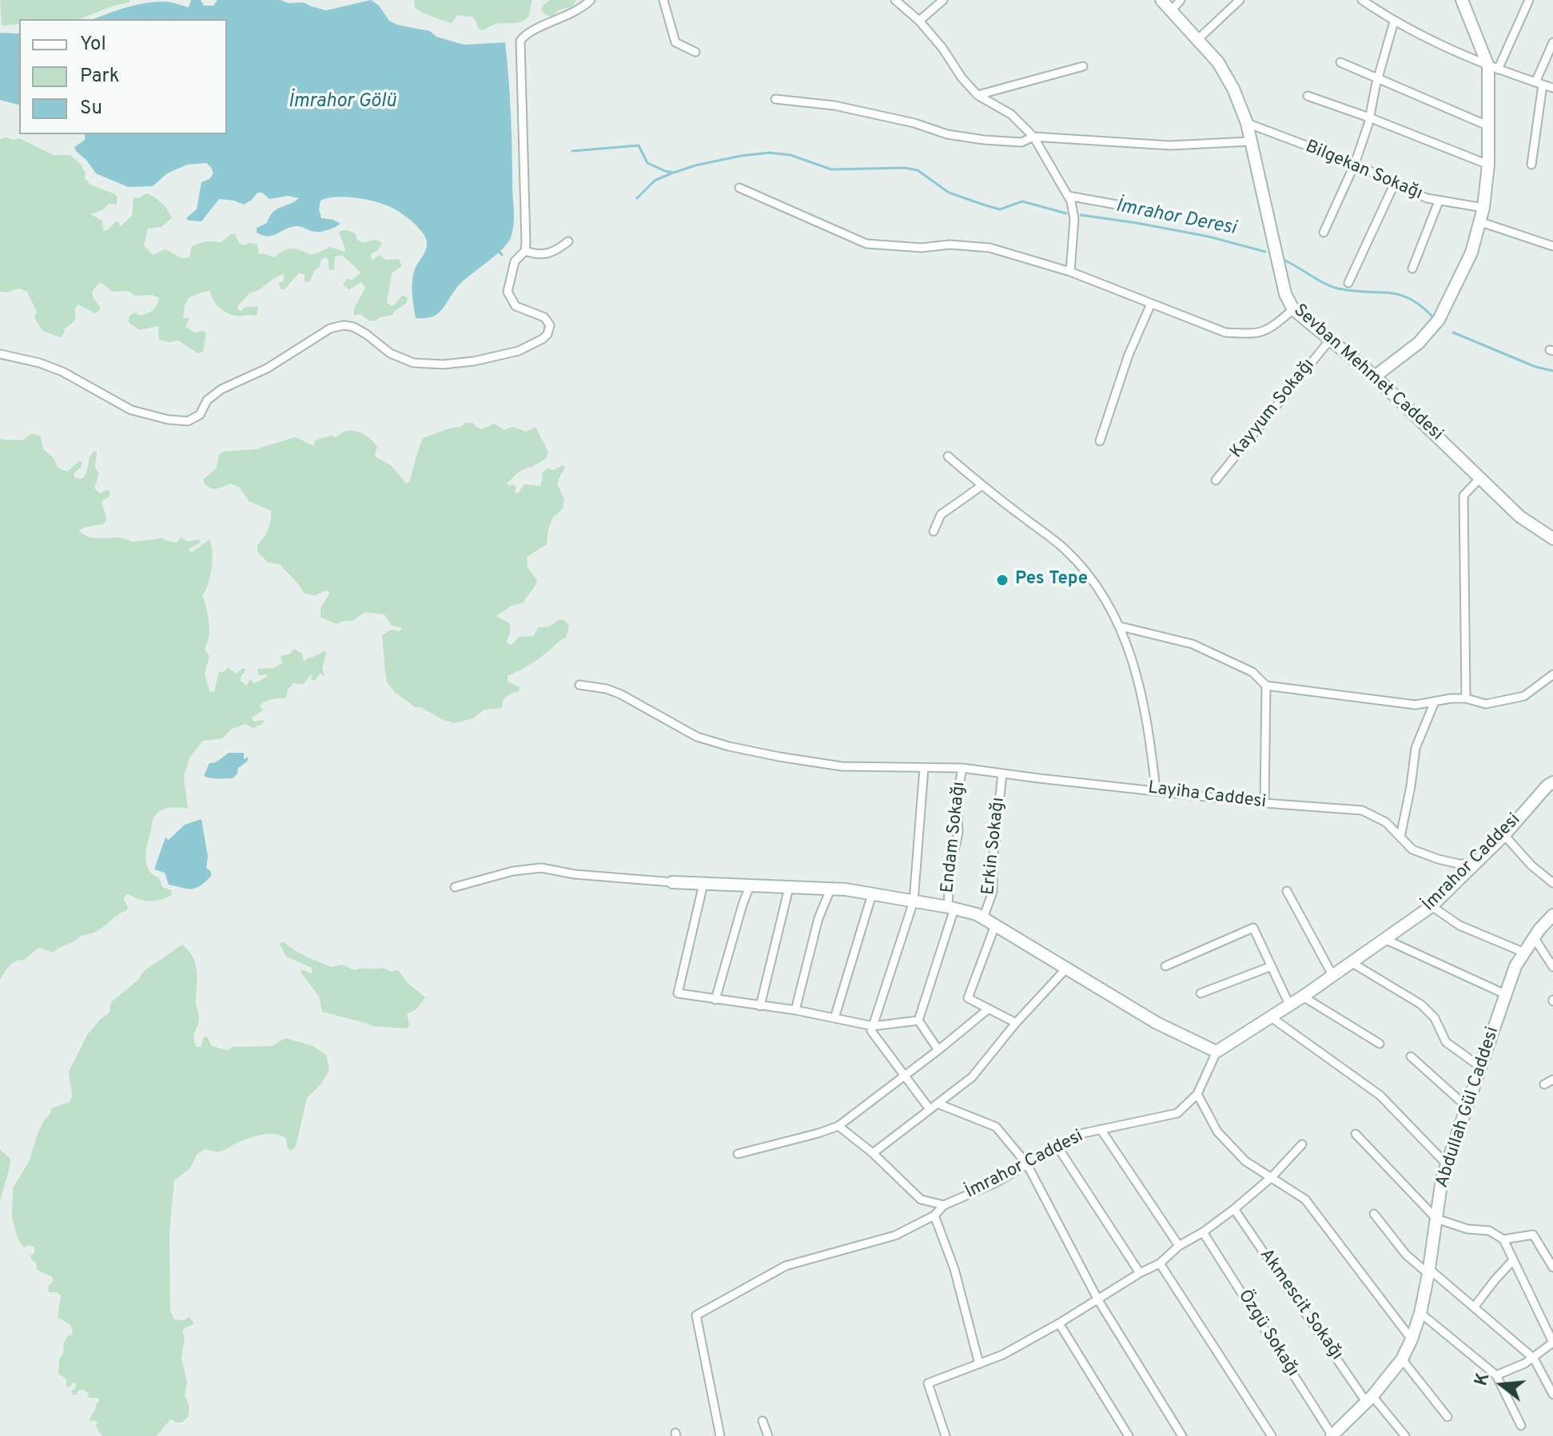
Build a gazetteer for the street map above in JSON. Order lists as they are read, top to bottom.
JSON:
{
  "streets": {
    "street": [
      "Bilgekan Sokağı",
      "Sevban Mehmet Caddesi",
      "Kayyum Sokağı",
      "Layiha Caddesi",
      "Endam Sokağı",
      "Erkin Sokağı",
      "İmrahor Caddesi",
      "Abdullah Gül Caddesi",
      "Akmescit Sokağı",
      "Özgü Sokağı"
    ]
  },
  "crossings": [
    ["Bilgekan Sokağı", "Sevban Mehmet Caddesi"],
    ["Sevban Mehmet Caddesi", "Kayyum Sokağı"],
    ["Layiha Caddesi", "Endam Sokağı"],
    ["Layiha Caddesi", "Erkin Sokağı"],
    ["Layiha Caddesi", "İmrahor Caddesi"],
    ["Abdullah Gül Caddesi", "Akmescit Sokağı"],
    ["Abdullah Gül Caddesi", "Özgü Sokağı"]
  ],
  "water": ["İmrahor Gölü", "İmrahor Deresi"],
  "places": ["Pes Tepe"],
  "legend": ["Yol", "Park", "Su"],
  "north": "left"
}
